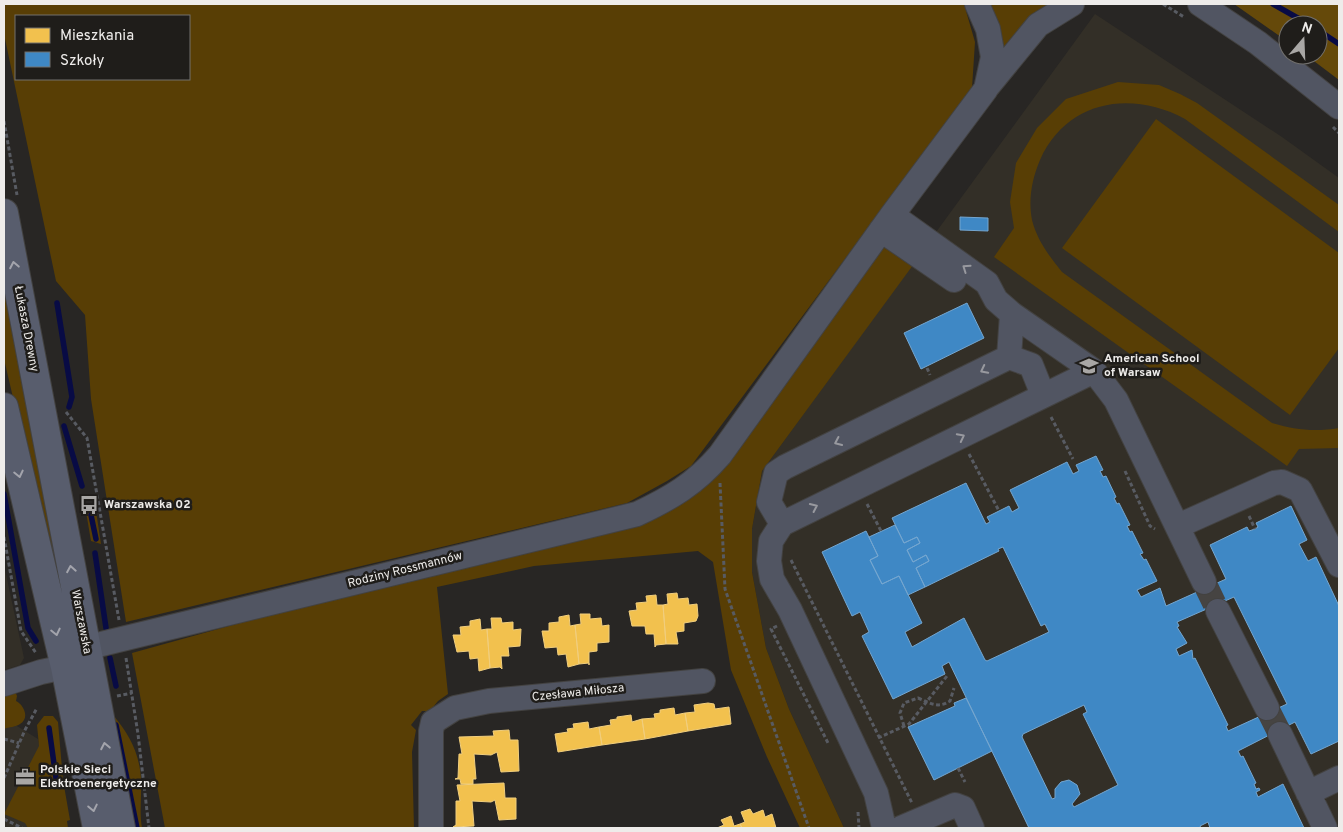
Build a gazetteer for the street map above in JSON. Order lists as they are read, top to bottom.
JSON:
{
  "streets": {
    "main road": ["Łukasza Drewny", "Warszawska"],
    "street": ["Rodziny Rossmannów", "Czesława Miłosza"]
  },
  "crossings": [
    ["Łukasza Drewny", "Warszawska"],
    ["Rodziny Rossmannów", "Warszawska"]
  ],
  "one_way": ["Łukasza Drewny"],
  "places": {
    "school or university": ["American School of Warsaw"],
    "bus stop": ["Warszawska 02"],
    "office": ["Polskie Sieci Elektroenergetyczne"]
  },
  "legend": ["Mieszkania", "Szkoły"],
  "north": "top"
}
